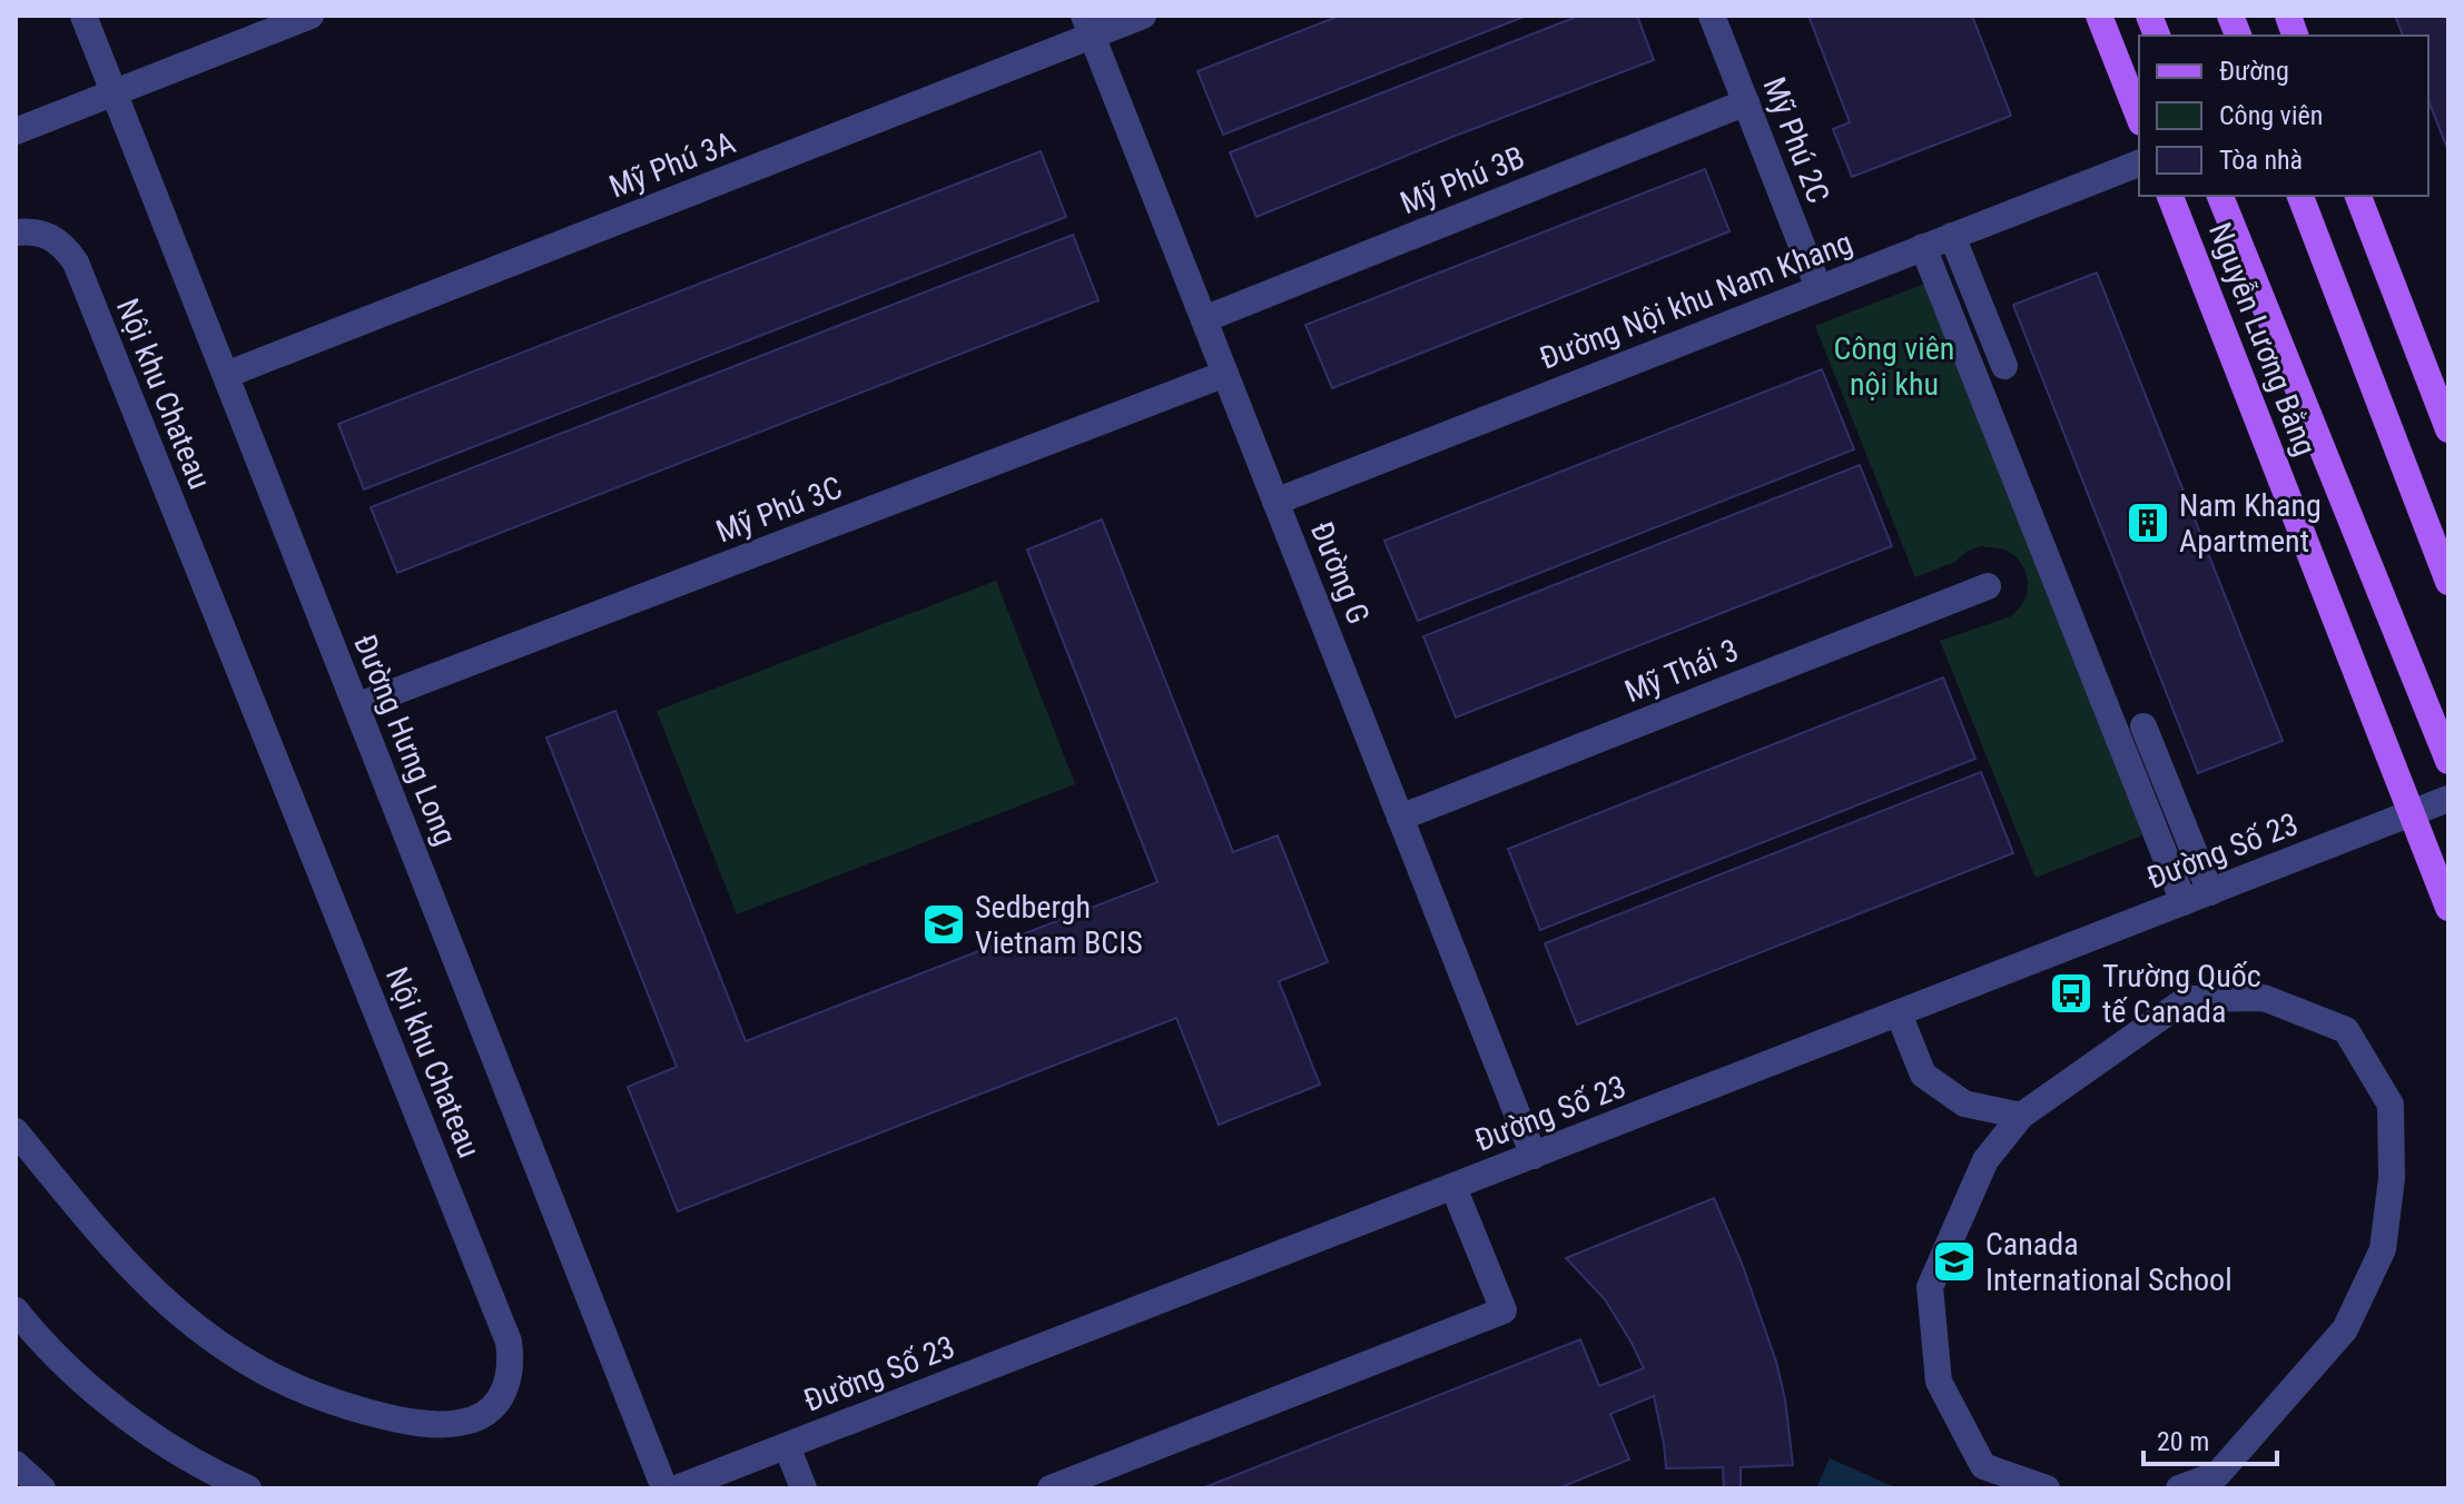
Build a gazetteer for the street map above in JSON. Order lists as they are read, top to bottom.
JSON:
{
  "streets": {
    "main road": ["Nguyễn Lương Bằng"],
    "street": [
      "Mỹ Phú 2C",
      "Mỹ Phú 3A",
      "Mỹ Phú 3B",
      "Đường Nội khu Nam Khang",
      "Nội khu Chateau",
      "Mỹ Phú 3C",
      "Đường G",
      "Mỹ Thái 3",
      "Đường Hưng Long",
      "Đường Số 23"
    ]
  },
  "crossings": [
    ["Mỹ Phú 2C", "Mỹ Phú 3B"],
    ["Mỹ Phú 2C", "Đường Nội khu Nam Khang"],
    ["Mỹ Phú 3A", "Đường G"],
    ["Mỹ Phú 3A", "Đường Hưng Long"],
    ["Mỹ Phú 3B", "Đường G"],
    ["Đường Nội khu Nam Khang", "Đường G"],
    ["Nguyễn Lương Bằng", "Đường Số 23"],
    ["Mỹ Phú 3C", "Đường G"],
    ["Mỹ Phú 3C", "Đường Hưng Long"],
    ["Đường G", "Mỹ Thái 3"],
    ["Đường G", "Đường Số 23"]
  ],
  "parks": ["Công viên nội khu"],
  "places": {
    "building": ["Nam Khang Apartment"],
    "school or university": ["Sedbergh Vietnam BCIS", "Canada International School"],
    "bus stop": ["Trường Quốc tế Canada"]
  },
  "legend": ["Đường", "Công viên", "Tòa nhà"],
  "scale_bar": "20 m"
}
